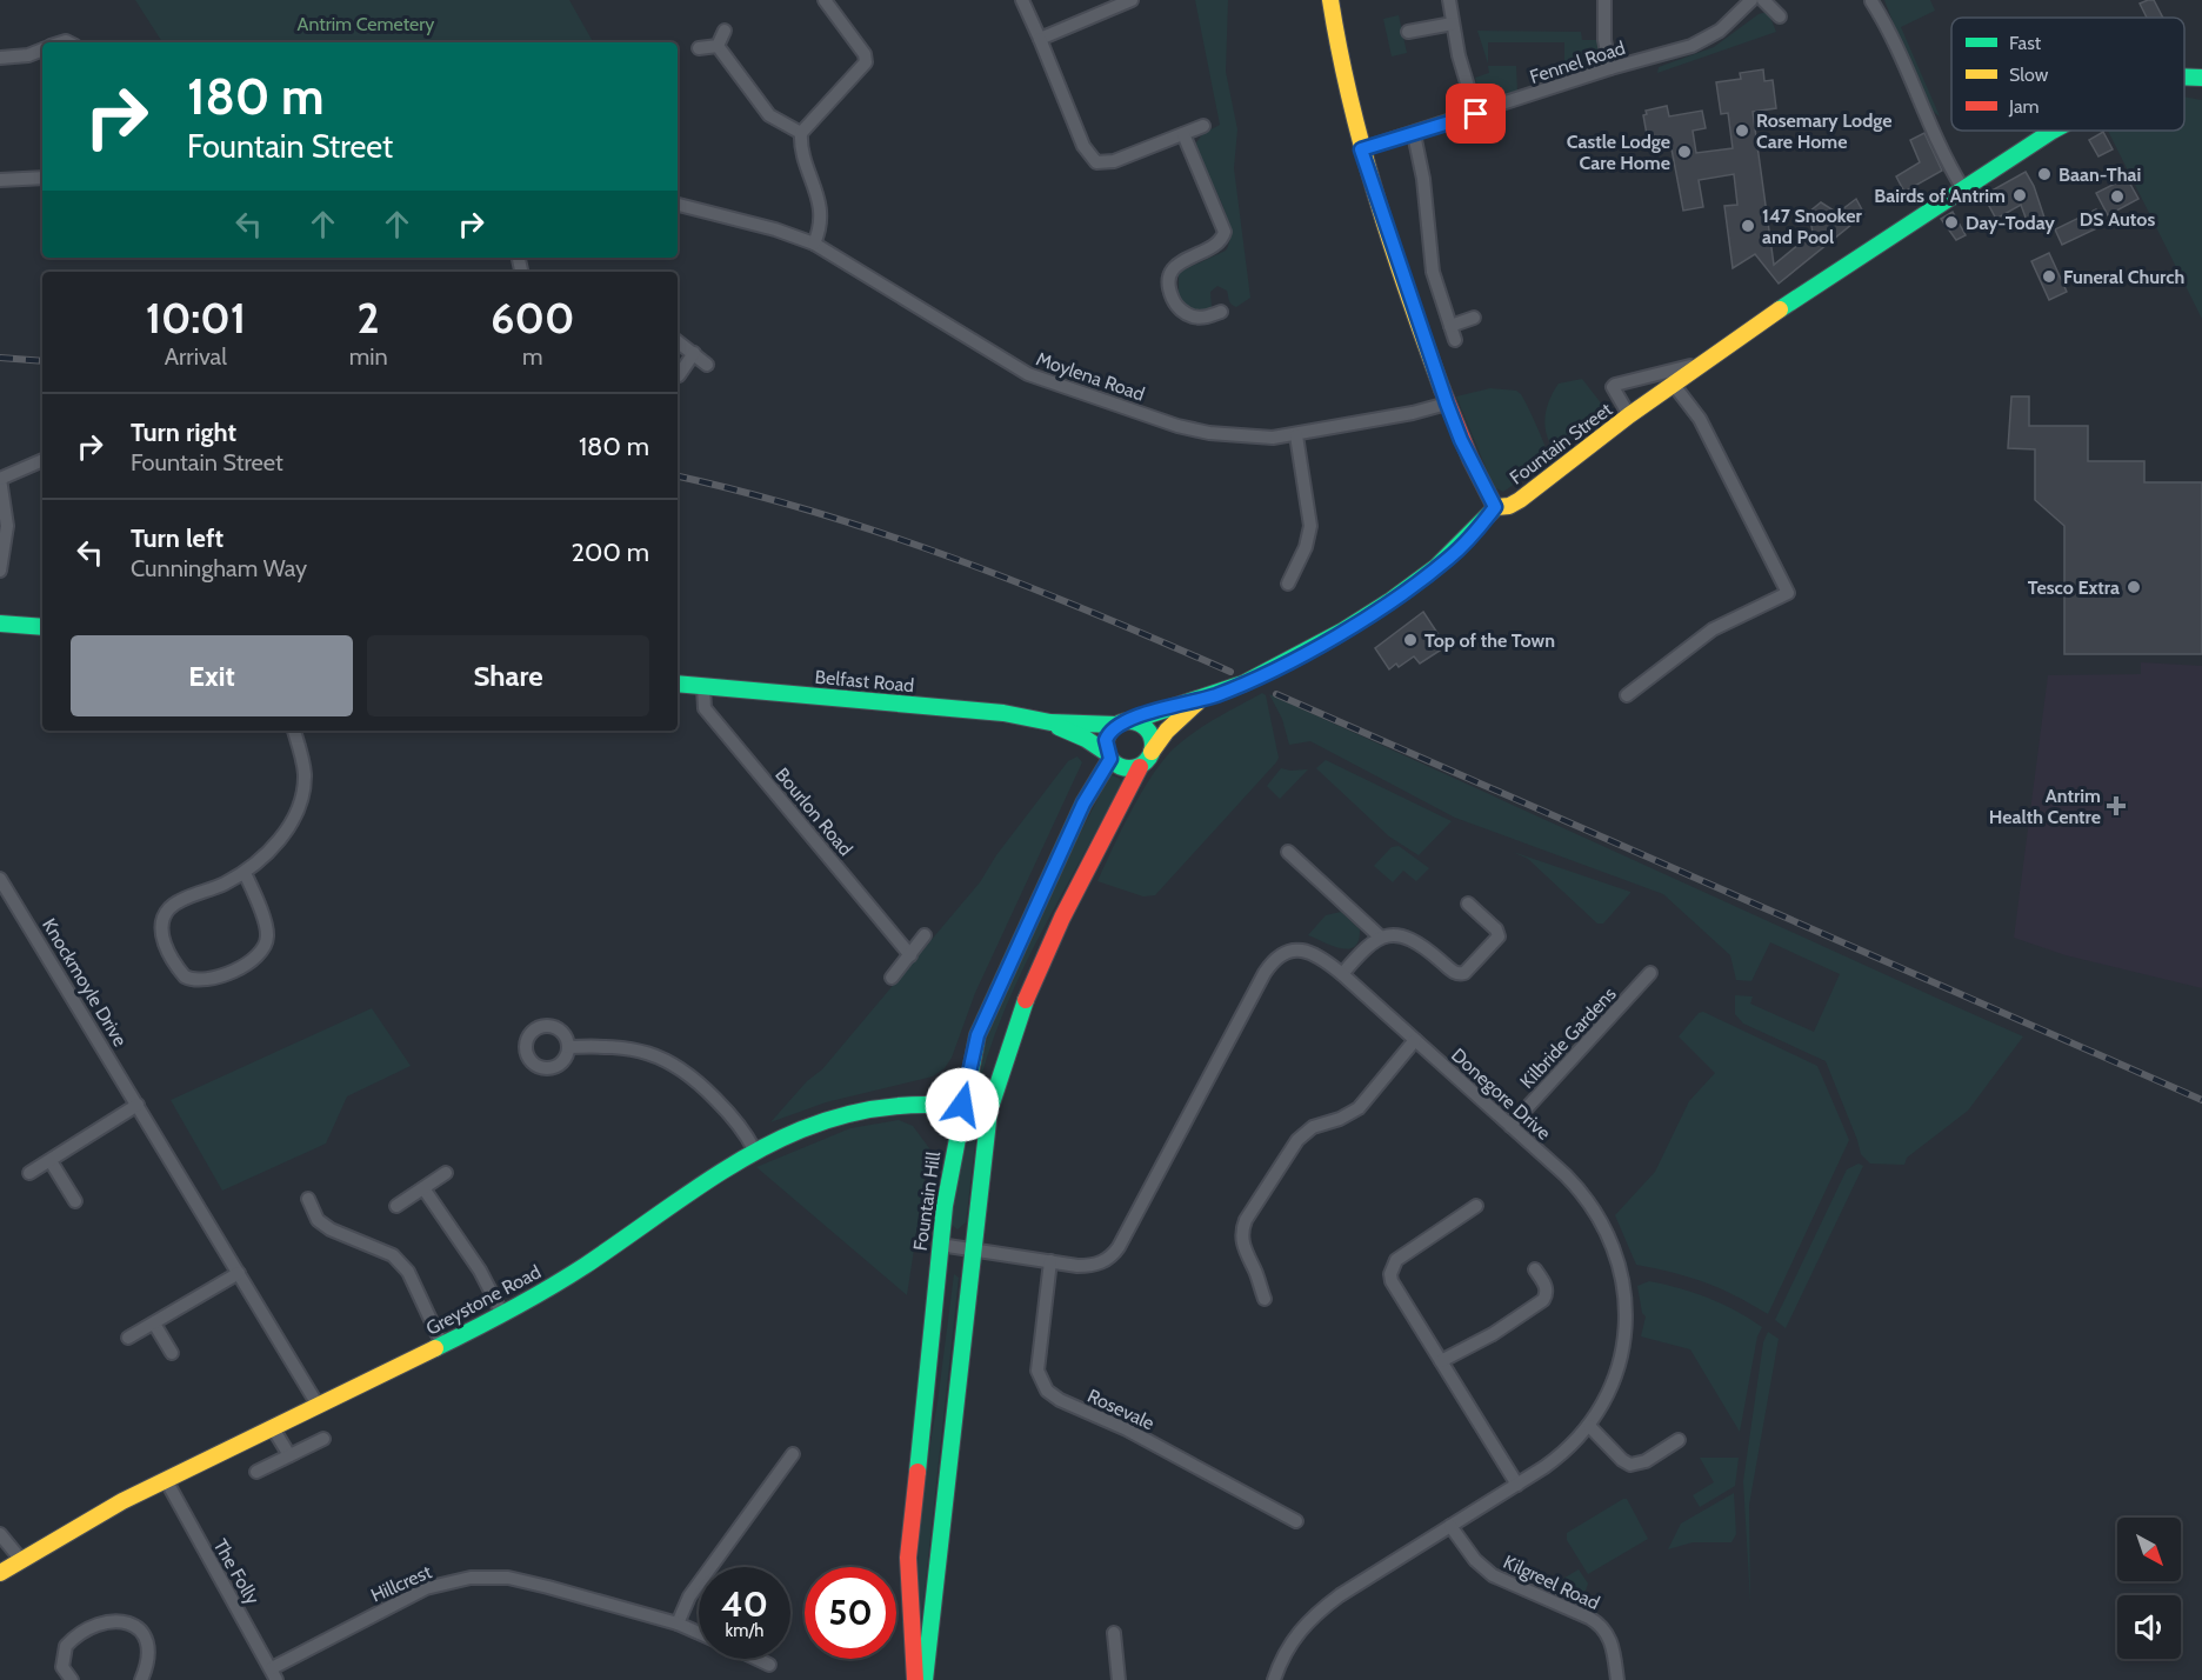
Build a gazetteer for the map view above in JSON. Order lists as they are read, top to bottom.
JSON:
{
  "streets": {
    "main road": [
      "Fountain Street",
      "Belfast Road",
      "Fountain Hill",
      "Greystone Road"
    ],
    "street": [
      "Fennel Road",
      "Moylena Road",
      "Bourlon Road",
      "Knockmoyle Drive",
      "Kilbride Gardens",
      "Donegore Drive",
      "Rosevale",
      "The Folly",
      "Kilgreel Road",
      "Hillcrest"
    ]
  },
  "crossings": [
    ["Fountain Street", "Belfast Road"],
    ["Fountain Street", "Fountain Hill"],
    ["Belfast Road", "Bourlon Road"],
    ["Belfast Road", "Fountain Hill"],
    ["Knockmoyle Drive", "Greystone Road"],
    ["Kilbride Gardens", "Donegore Drive"],
    ["Donegore Drive", "Fountain Hill"],
    ["Donegore Drive", "Rosevale"],
    ["Donegore Drive", "Kilgreel Road"],
    ["Fountain Hill", "Greystone Road"],
    ["Greystone Road", "The Folly"],
    ["The Folly", "Hillcrest"]
  ],
  "parks": ["Antrim Cemetery"],
  "places": {
    "other": [
      "Rosemary Lodge Care Home",
      "Castle Lodge Care Home",
      "Baan-Thai",
      "Bairds of Antrim",
      "DS Autos",
      "Day-Today",
      "147 Snooker and Pool",
      "Funeral Church",
      "Tesco Extra",
      "Top of the Town"
    ],
    "health": ["Antrim Health Centre"]
  },
  "legend": ["Fast", "Slow", "Jam"],
  "north": "bottom right",
  "page": {
    "turn": ["180 m", "Fountain Street"],
    "eta": [
      "10:01",
      "Arrival",
      "2",
      "min",
      "600",
      "m"
    ],
    "list": [
      {
        "name": "Turn right",
        "note": "Fountain Street",
        "value": "180 m"
      },
      {
        "name": "Turn left",
        "note": "Cunningham Way",
        "value": "200 m"
      }
    ],
    "buttons": ["Exit", "Share"],
    "speed": "40 km/h",
    "limit": "50"
  }
}
